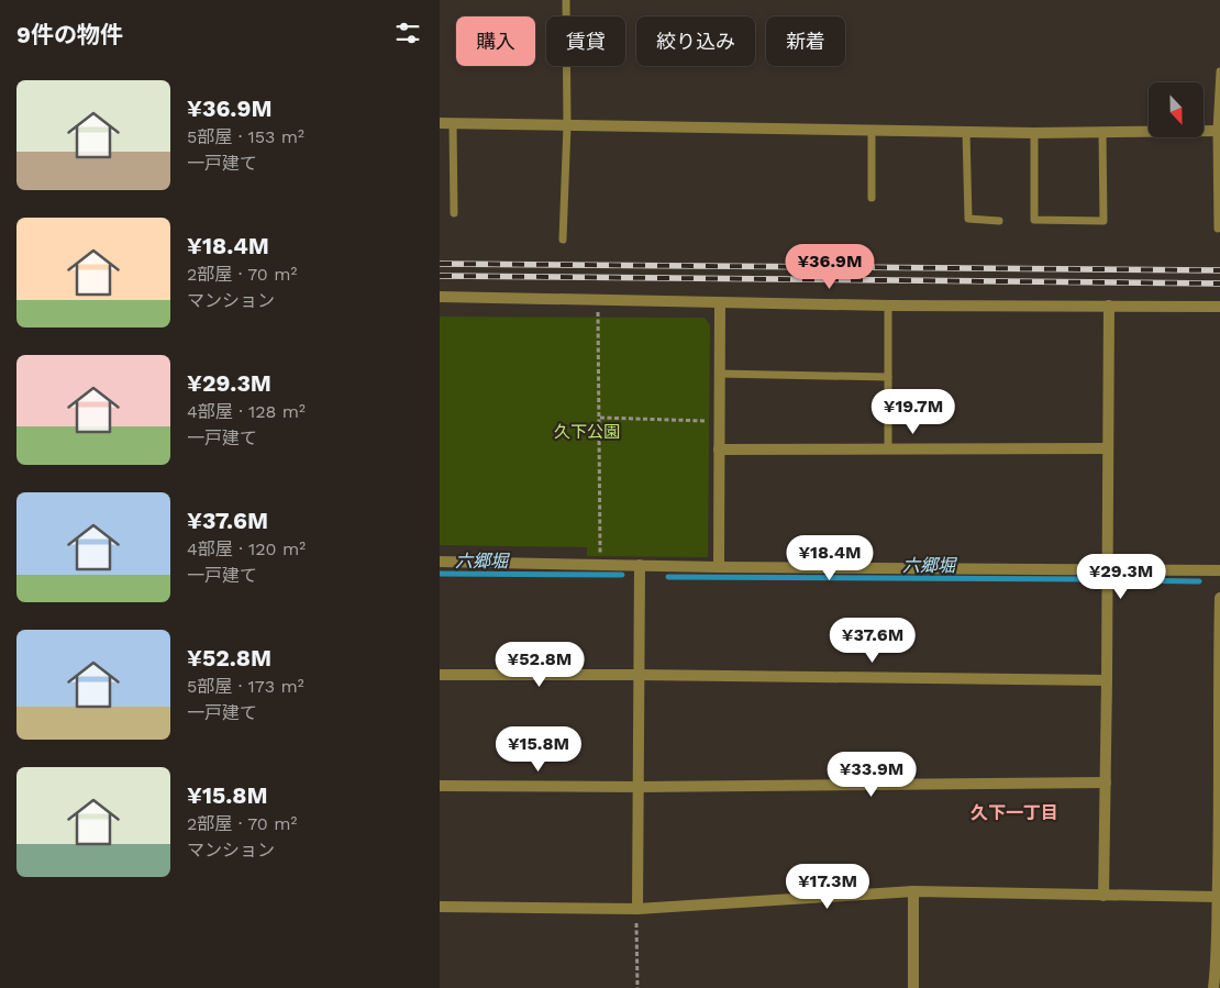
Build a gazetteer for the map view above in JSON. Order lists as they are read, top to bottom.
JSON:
{
  "districts": ["久下一丁目"],
  "water": ["六郷堀"],
  "parks": ["久下公園"],
  "north": "bottom",
  "page": {
    "heading": "9件の物件",
    "chip": [
      "購入",
      "賃貸",
      "絞り込み",
      "新着"
    ],
    "list": [
      {
        "name": "¥36.9M",
        "note": "5部屋 · 153 m² · 一戸建て"
      },
      {
        "name": "¥18.4M",
        "note": "2部屋 · 70 m² · マンション"
      },
      {
        "name": "¥29.3M",
        "note": "4部屋 · 128 m² · 一戸建て"
      },
      {
        "name": "¥37.6M",
        "note": "4部屋 · 120 m² · 一戸建て"
      },
      {
        "name": "¥52.8M",
        "note": "5部屋 · 173 m² · 一戸建て"
      },
      {
        "name": "¥15.8M",
        "note": "2部屋 · 70 m² · マンション"
      }
    ],
    "price": [
      "¥36.9M",
      "¥19.7M",
      "¥18.4M",
      "¥29.3M",
      "¥37.6M",
      "¥52.8M",
      "¥15.8M",
      "¥33.9M",
      "¥17.3M"
    ]
  }
}
